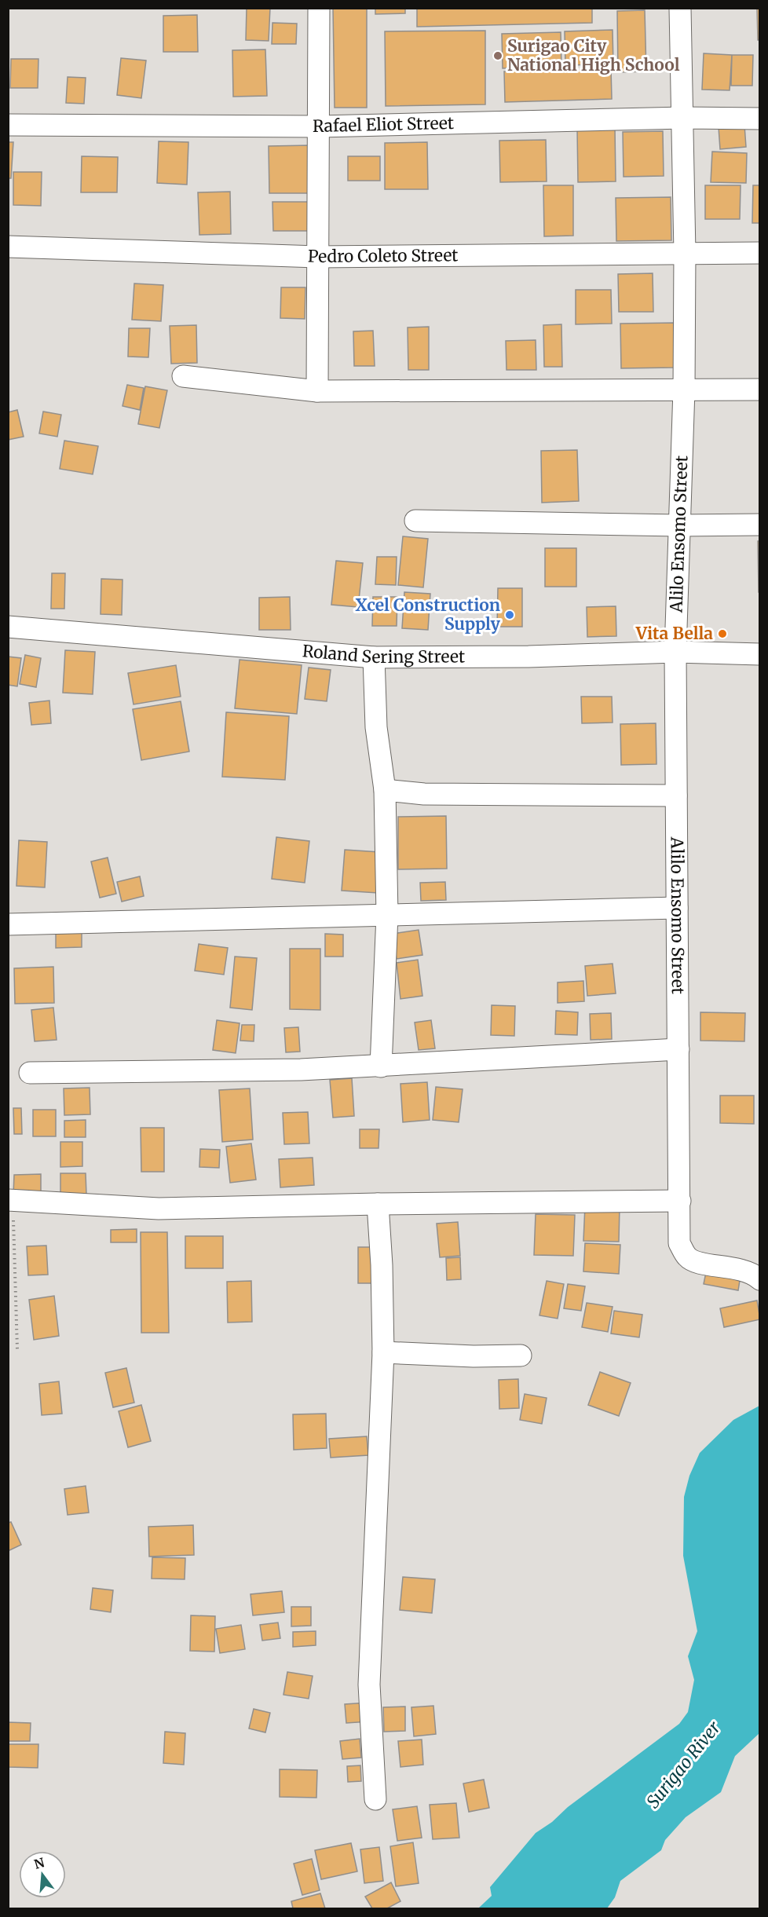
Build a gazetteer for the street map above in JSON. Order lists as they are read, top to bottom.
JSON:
{
  "streets": {
    "street": [
      "Rafael Eliot Street",
      "Pedro Coleto Street",
      "Alilo Ensomo Street",
      "Roland Sering Street"
    ]
  },
  "crossings": [
    ["Rafael Eliot Street", "Alilo Ensomo Street"],
    ["Pedro Coleto Street", "Alilo Ensomo Street"],
    ["Alilo Ensomo Street", "Roland Sering Street"]
  ],
  "water": ["Surigao River"],
  "places": ["Surigao City National High School", "Xcel Construction Supply", "Vita Bella"],
  "north": "top"
}
